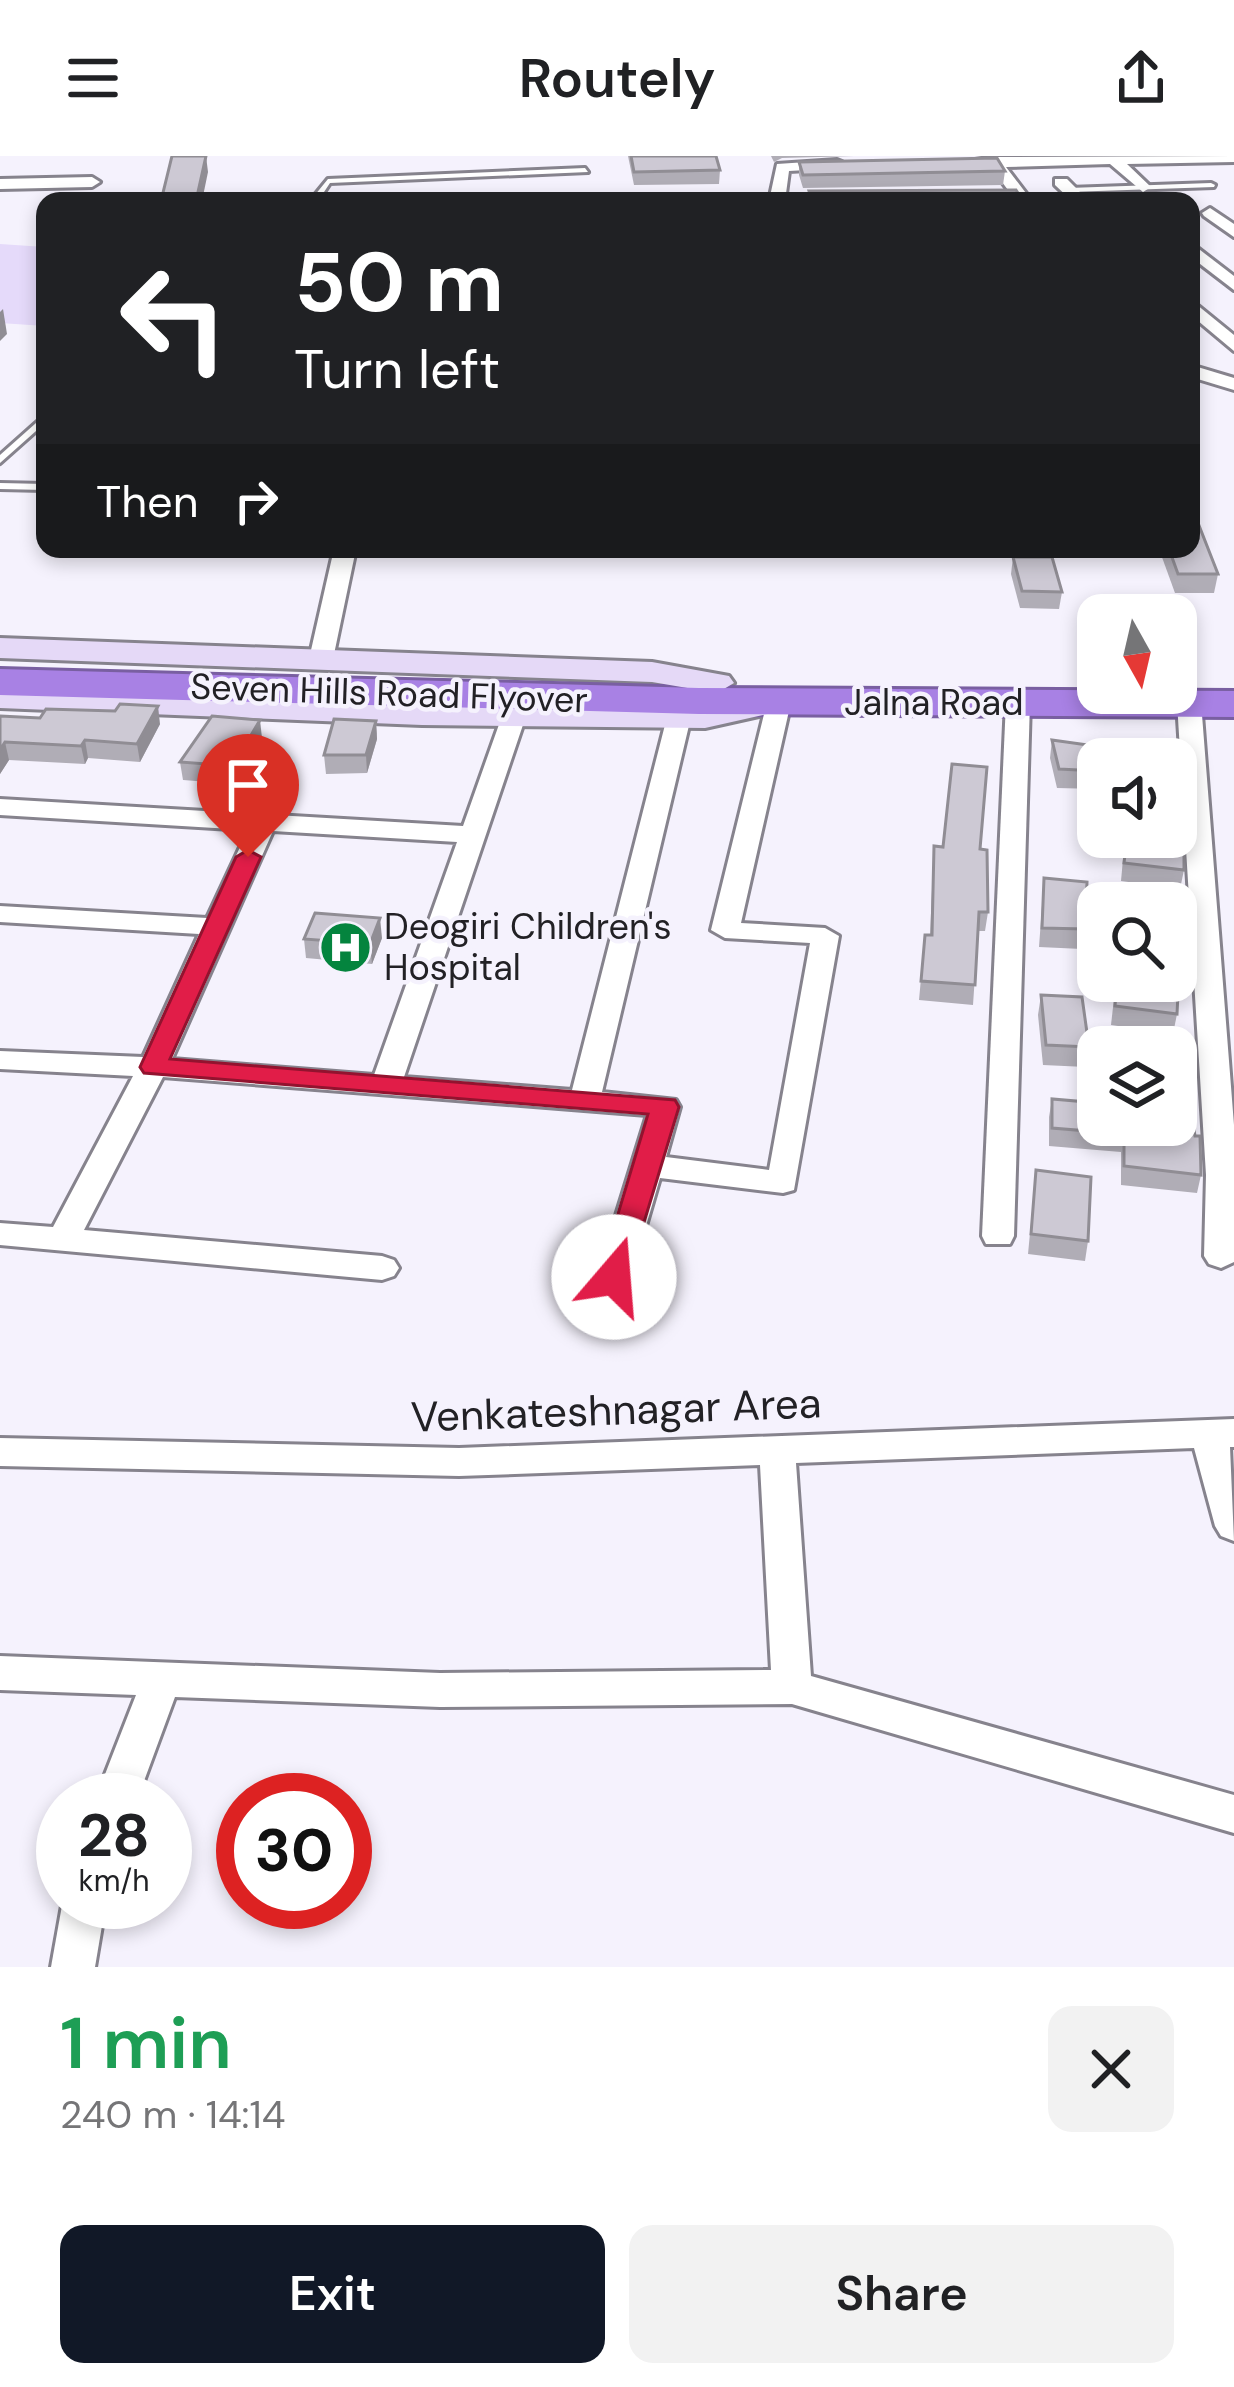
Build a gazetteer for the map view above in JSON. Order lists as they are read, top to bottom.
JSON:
{
  "streets": {
    "highway": ["Seven Hills Road Flyover", "Jalna Road"],
    "street": ["Venkateshnagar Area"]
  },
  "crossings": [
    ["Seven Hills Road Flyover", "Jalna Road"]
  ],
  "places": {
    "hospital": ["Deogiri Children's Hospital"]
  },
  "north": "bottom",
  "page": {
    "header": "Routely",
    "turn": ["50 m", "Turn left"],
    "then": "Then",
    "speed": "28 km/h",
    "limit": "30",
    "heading": ["1 min", "240 m · 14:14"],
    "buttons": ["Exit", "Share"]
  }
}
